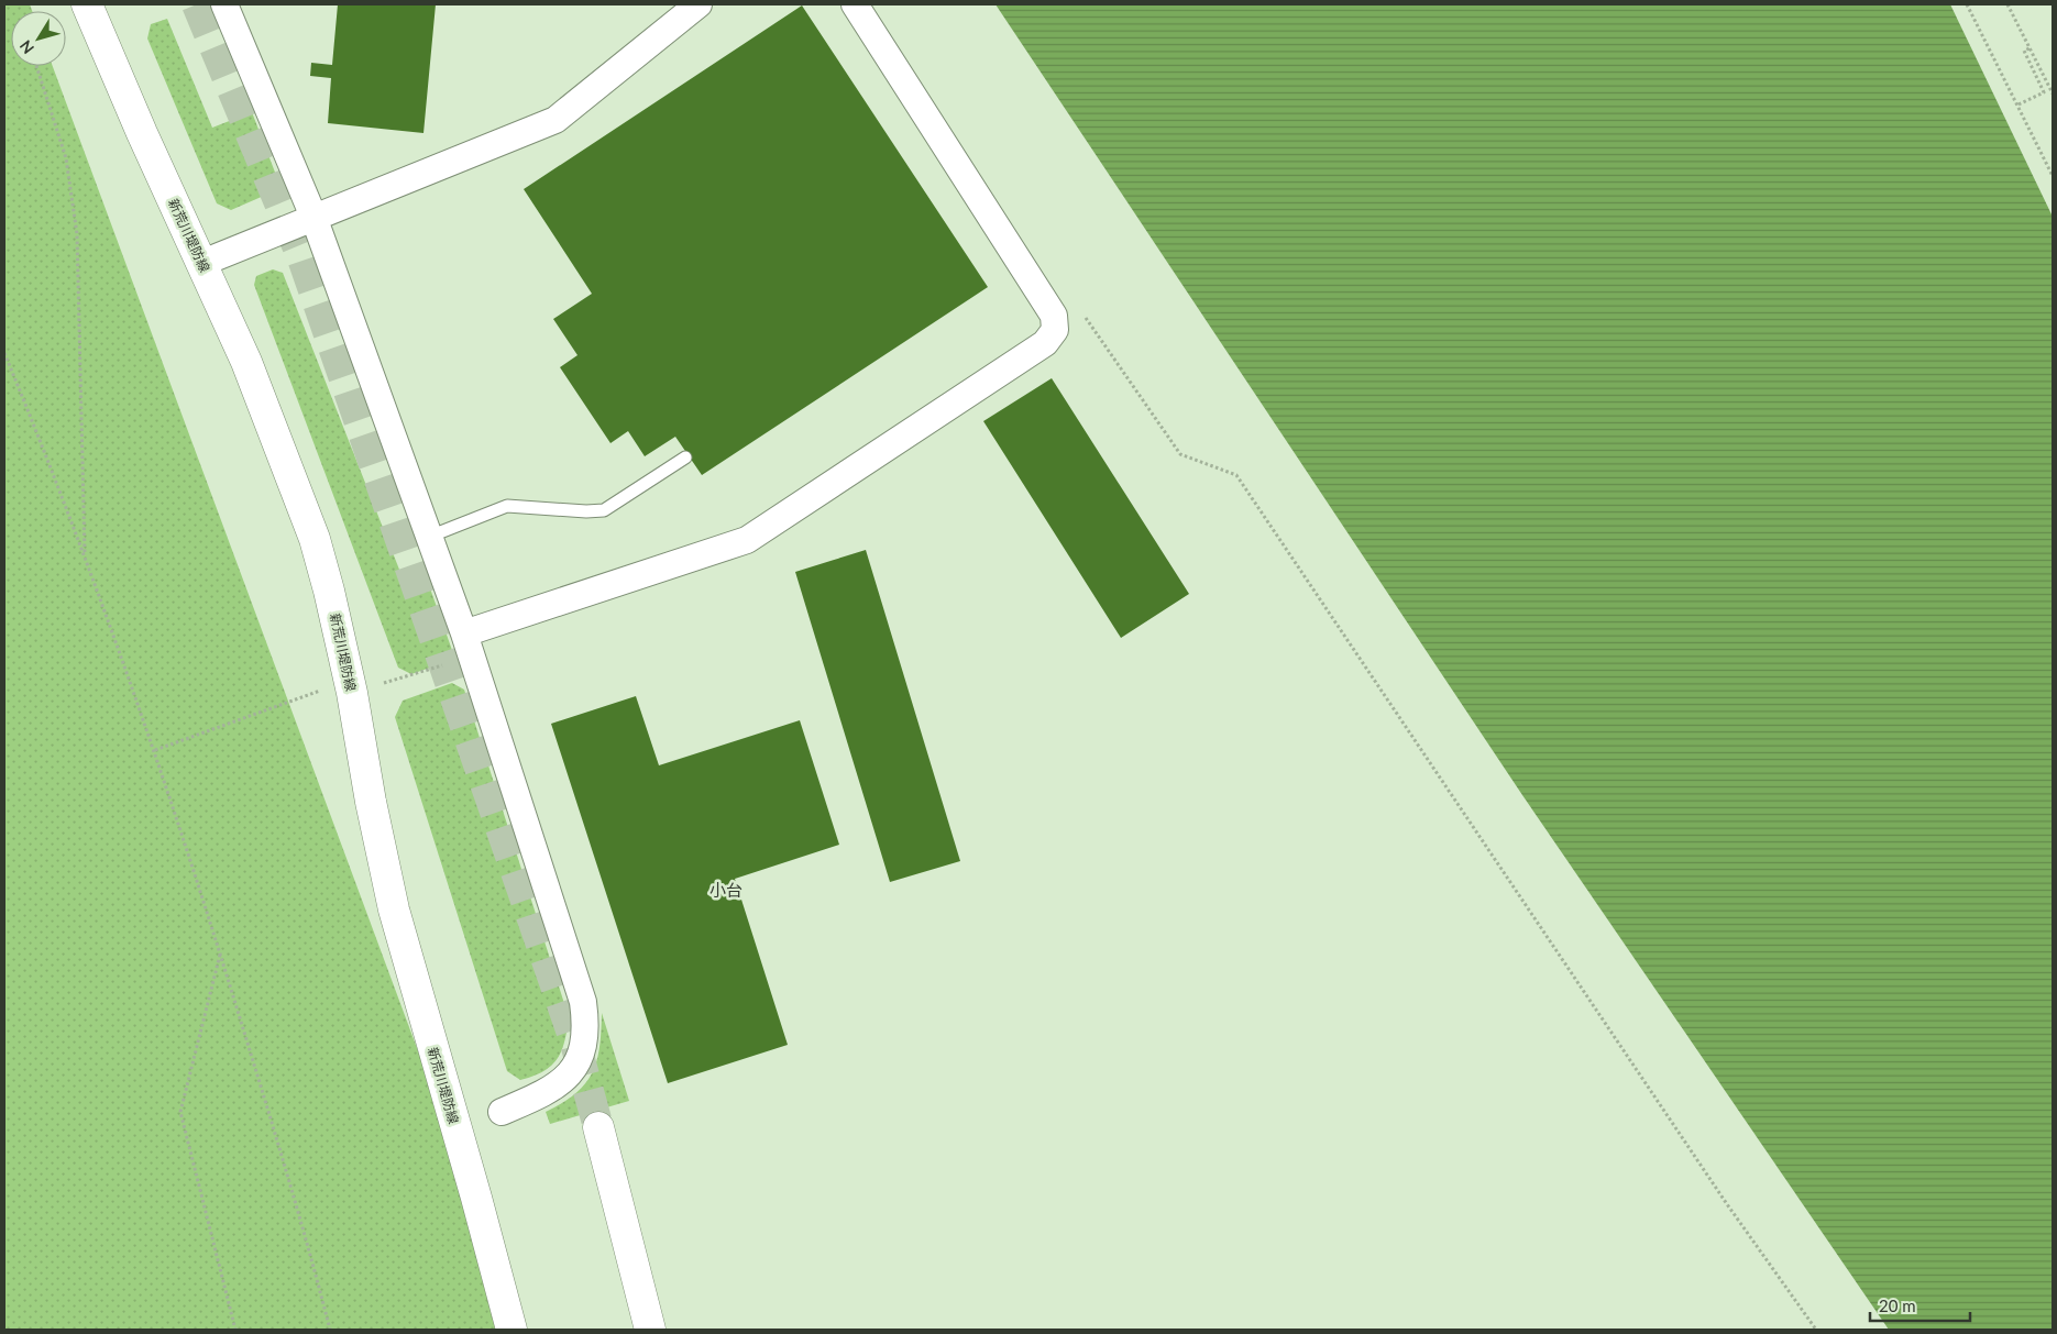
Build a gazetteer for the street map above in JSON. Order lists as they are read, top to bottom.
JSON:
{
  "streets": {
    "main road": ["新荒川堤防線"]
  },
  "districts": ["小台"],
  "scale_bar": "20 m",
  "north": "bottom left"
}
